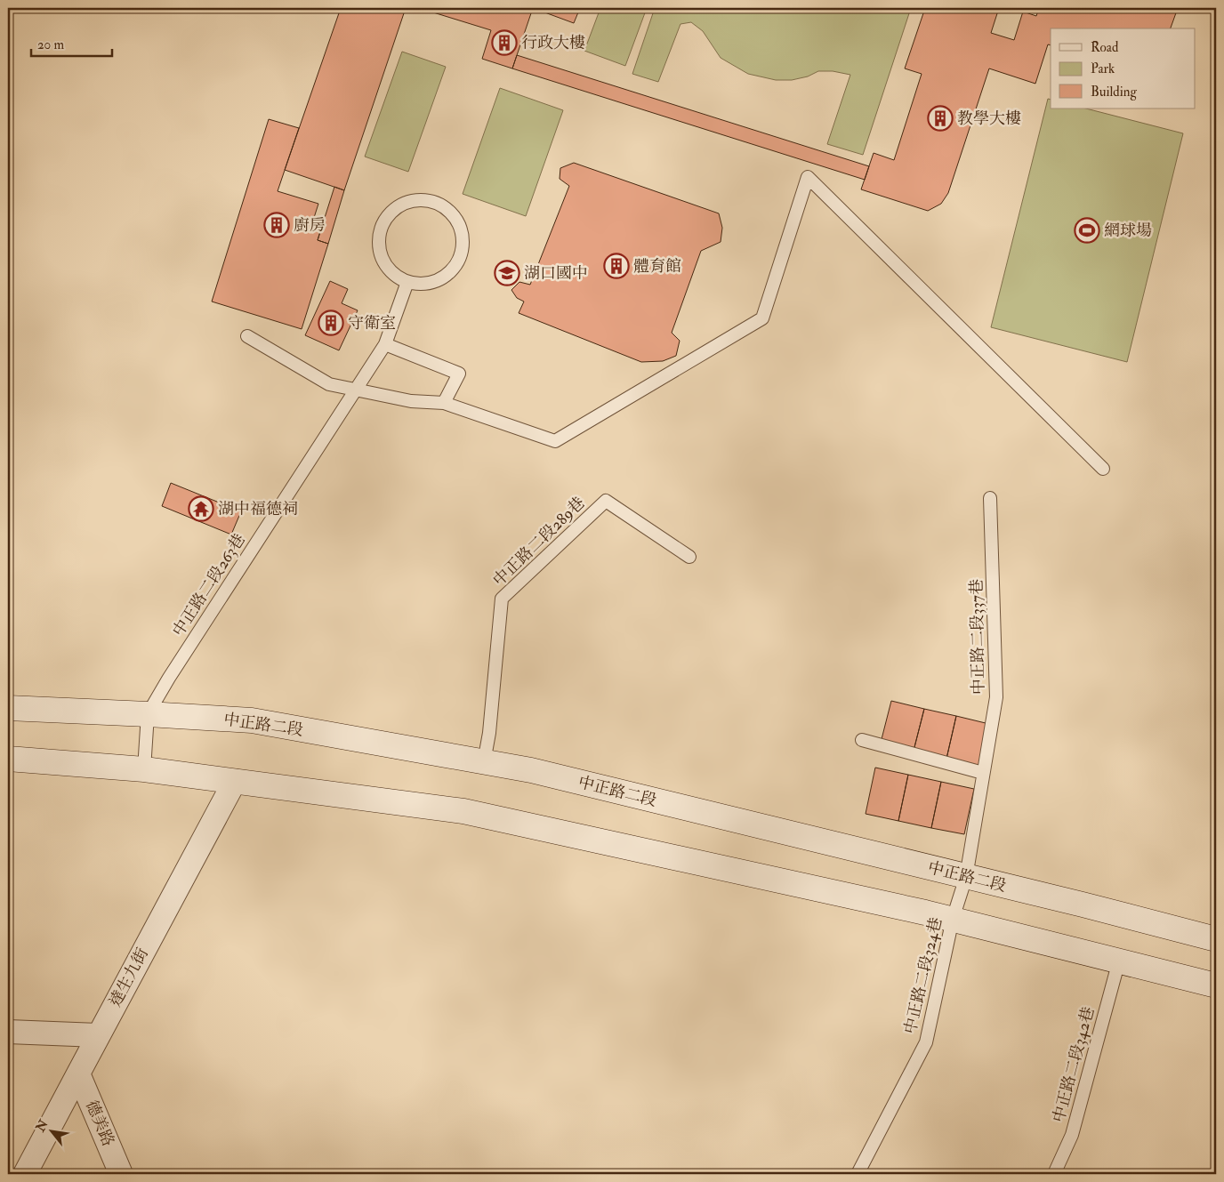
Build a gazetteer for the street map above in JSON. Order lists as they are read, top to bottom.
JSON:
{
  "streets": {
    "main road": ["中正路二段"],
    "street": ["達生九街", "德美路"],
    "lane": [
      "中正路二段289巷",
      "中正路二段263巷",
      "中正路二段337巷",
      "中正路二段324巷",
      "中正路二段342巷"
    ]
  },
  "crossings": [
    ["中正路二段289巷", "中正路二段"],
    ["中正路二段263巷", "中正路二段"],
    ["中正路二段337巷", "中正路二段"],
    ["中正路二段337巷", "中正路二段324巷"],
    ["中正路二段", "中正路二段324巷"],
    ["達生九街", "德美路"]
  ],
  "places": {
    "building": [
      "行政大樓",
      "教學大樓",
      "廚房",
      "體育館",
      "守衛室"
    ],
    "sports": ["網球場"],
    "school or university": ["湖口國中"],
    "temple": ["湖中福德祠"]
  },
  "legend": ["Road", "Park", "Building"],
  "scale_bar": "20 m",
  "north": "top left"
}
